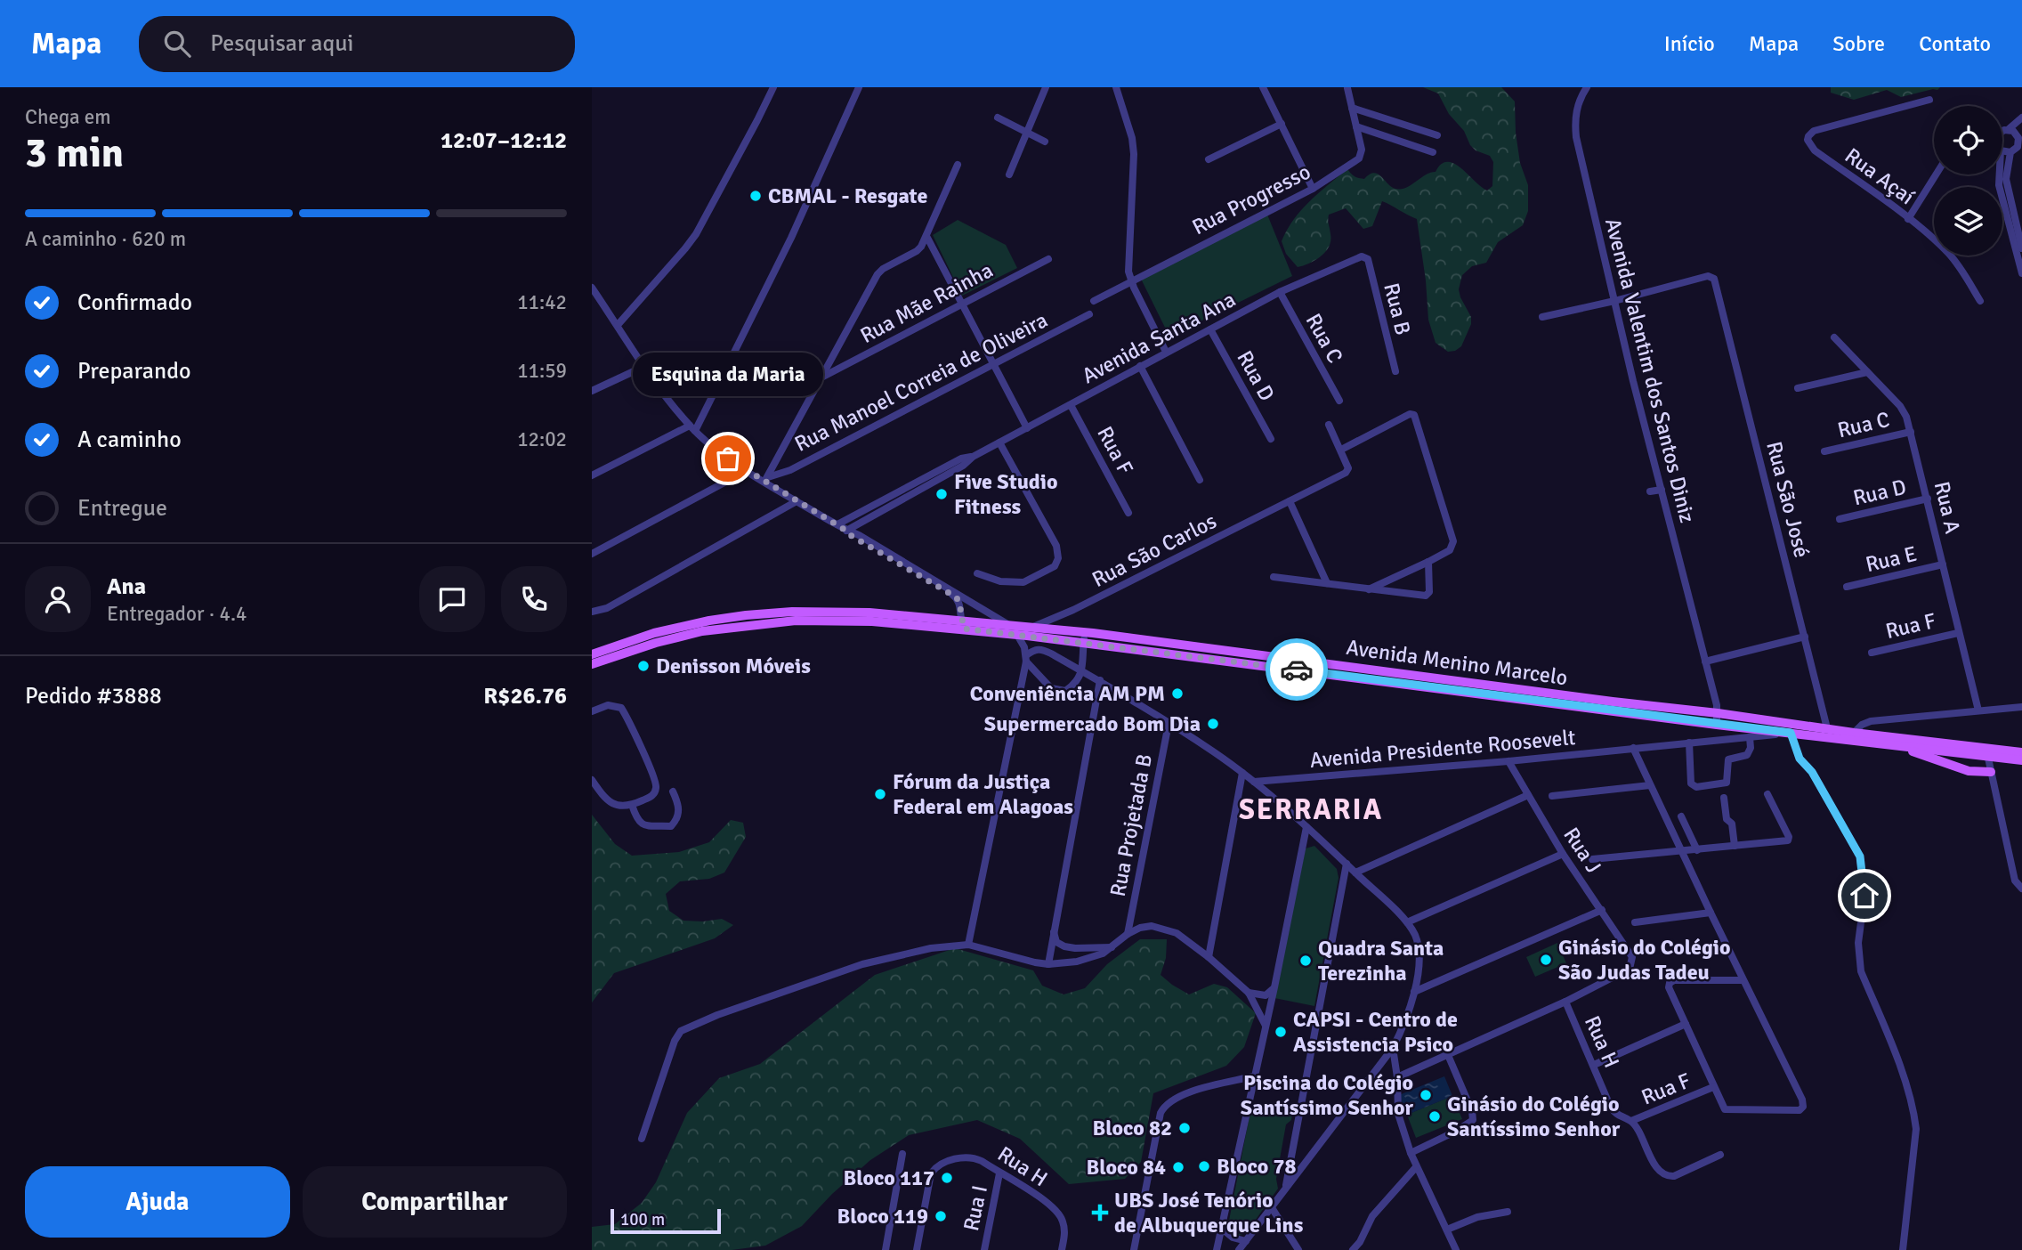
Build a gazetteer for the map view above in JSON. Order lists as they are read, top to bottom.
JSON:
{
  "streets": {
    "main road": ["Avenida Menino Marcelo"],
    "street": [
      "Rua Açaí",
      "Rua Progresso",
      "Rua Mãe Rainha",
      "Rua B",
      "Avenida Santa Ana",
      "Rua C",
      "Avenida Valentim dos Santos Diniz",
      "Rua D",
      "Rua Manoel Correia de Oliveira",
      "Rua F",
      "Rua São José",
      "Rua A",
      "Rua São Carlos",
      "Rua E",
      "Avenida Presidente Roosevelt",
      "Rua Projetada B",
      "Rua J",
      "Rua H",
      "Rua I"
    ]
  },
  "crossings": [
    ["Rua B", "Avenida Santa Ana"],
    ["Avenida Santa Ana", "Rua C"],
    ["Avenida Santa Ana", "Rua D"],
    ["Avenida Santa Ana", "Rua F"],
    ["Rua C", "Rua A"],
    ["Avenida Valentim dos Santos Diniz", "Rua São José"],
    ["Avenida Valentim dos Santos Diniz", "Avenida Menino Marcelo"],
    ["Rua D", "Rua A"],
    ["Rua F", "Rua A"],
    ["Rua F", "Rua H"],
    ["Rua São José", "Avenida Menino Marcelo"],
    ["Rua A", "Rua E"],
    ["Rua São Carlos", "Avenida Menino Marcelo"],
    ["Avenida Menino Marcelo", "Avenida Presidente Roosevelt"],
    ["Avenida Presidente Roosevelt", "Rua J"],
    ["Rua J", "Rua H"],
    ["Rua H", "Rua I"]
  ],
  "districts": ["SERRARIA"],
  "places": {
    "other": [
      "CBMAL - Resgate",
      "Esquina da Maria",
      "Five Studio Fitness",
      "Denisson Móveis",
      "Conveniência AM PM",
      "Supermercado Bom Dia",
      "Fórum da Justiça Federal em Alagoas",
      "Ginásio do Colégio São Judas Tadeu",
      "Quadra Santa Terezinha",
      "CAPSI - Centro de Assistencia Psico",
      "Piscina do Colégio Santíssimo Senhor",
      "Ginásio do Colégio Santíssimo Senhor",
      "Bloco 82",
      "Bloco 78",
      "Bloco 84",
      "Bloco 117",
      "Bloco 119"
    ],
    "health": ["UBS José Tenório de Albuquerque Lins"]
  },
  "scale_bar": "100 m",
  "page": {
    "header": "Mapa",
    "search": "Pesquisar aqui",
    "nav": [
      "Início",
      "Mapa",
      "Sobre",
      "Contato"
    ],
    "heading": ["3 min", "Chega em", "12:07–12:12"],
    "panel": [
      "Ana",
      "Entregador · 4.4",
      "Pedido #3888",
      "R$26.76"
    ],
    "bar": "A caminho · 620 m",
    "list": [
      ["Confirmado", "11:42"],
      ["Preparando", "11:59"],
      ["A caminho", "12:02"],
      "Entregue"
    ],
    "bubble": "Esquina da Maria",
    "buttons": ["Ajuda", "Compartilhar"],
    "scale": "100 m"
  }
}
